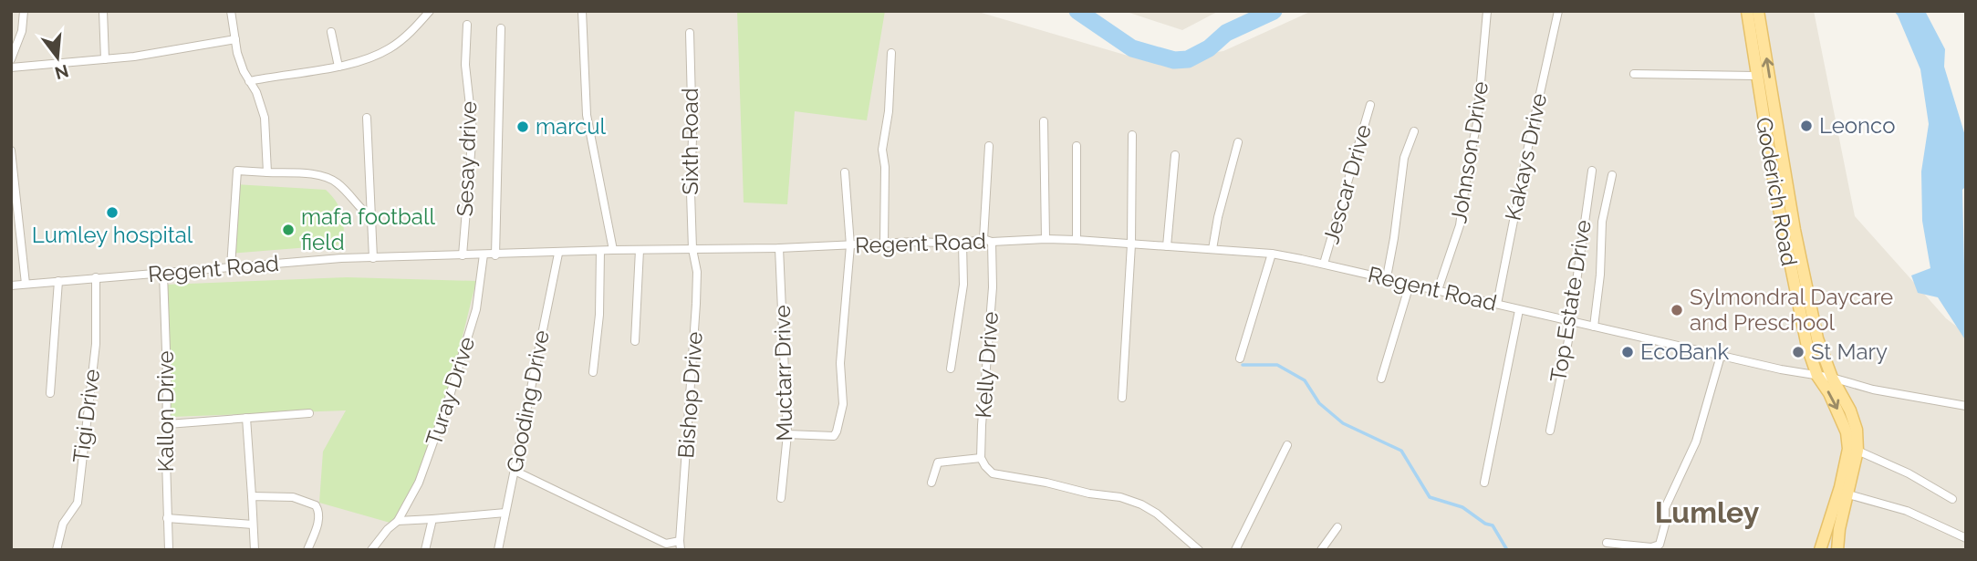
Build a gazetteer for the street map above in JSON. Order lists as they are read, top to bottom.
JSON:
{
  "streets": {
    "main road": ["Goderich Road"],
    "street": [
      "Sixth Road",
      "Johnson Drive",
      "Kakays Drive",
      "Sesay drive",
      "Jescar Drive",
      "Regent Road",
      "Top Estate Drive",
      "Kelly Drive",
      "Muctarr Drive",
      "Turay Drive",
      "Bishop Drive",
      "Gooding Drive",
      "Kallon Drive",
      "Tigi Drive"
    ]
  },
  "crossings": [
    ["Sixth Road", "Regent Road"],
    ["Sixth Road", "Bishop Drive"],
    ["Johnson Drive", "Regent Road"],
    ["Kakays Drive", "Regent Road"],
    ["Sesay drive", "Regent Road"],
    ["Jescar Drive", "Regent Road"],
    ["Goderich Road", "Regent Road"],
    ["Regent Road", "Top Estate Drive"],
    ["Regent Road", "Kelly Drive"],
    ["Regent Road", "Muctarr Drive"],
    ["Regent Road", "Turay Drive"],
    ["Regent Road", "Bishop Drive"],
    ["Regent Road", "Gooding Drive"],
    ["Regent Road", "Kallon Drive"],
    ["Regent Road", "Tigi Drive"]
  ],
  "districts": ["Lumley"],
  "places": [
    "Leonco",
    "marcul",
    "Lumley hospital",
    "mafa football field",
    "Sylmondral Daycare and Preschool",
    "EcoBank",
    "St Mary"
  ],
  "north": "bottom"
}
